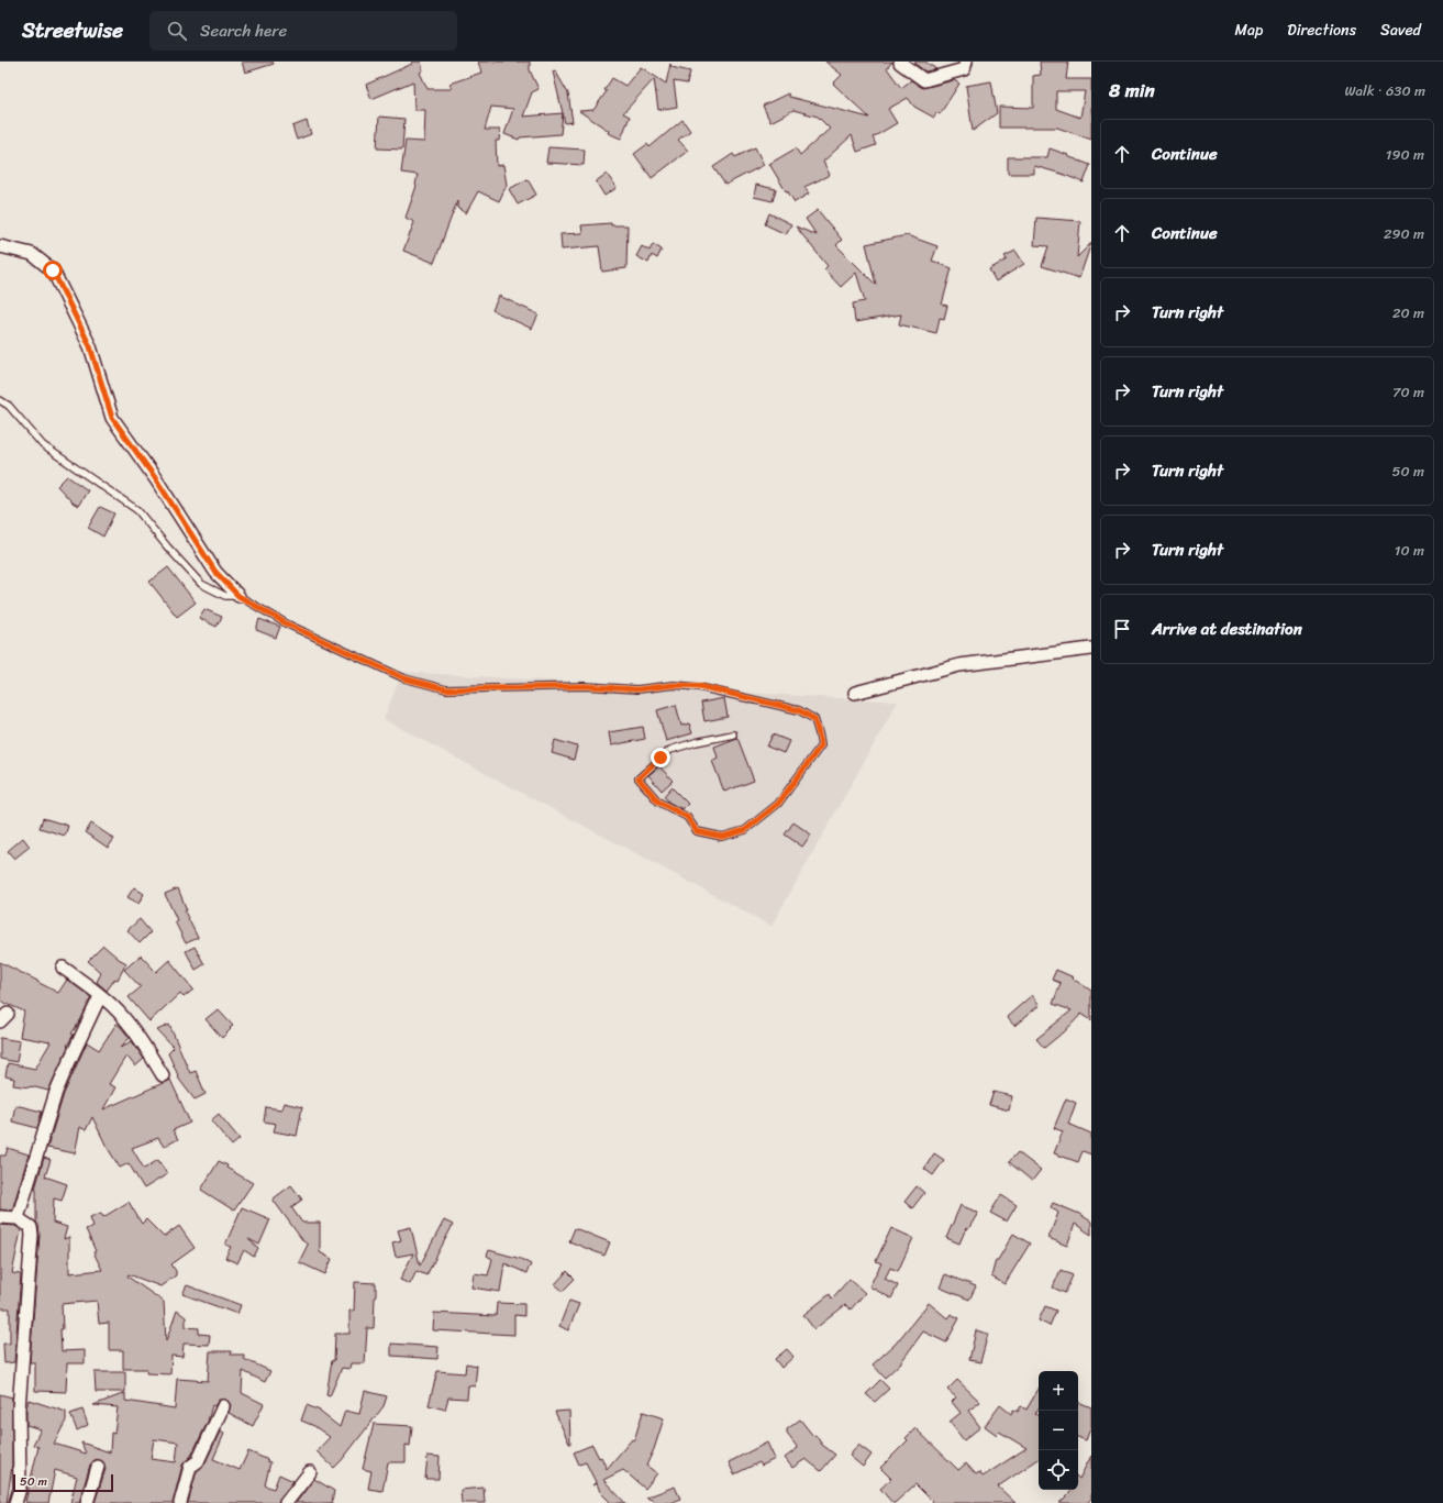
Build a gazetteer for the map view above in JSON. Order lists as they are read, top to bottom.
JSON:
{
  "scale_bar": "50 m",
  "page": {
    "header": "Streetwise",
    "search": "Search here",
    "nav": ["Map", "Directions", "Saved"],
    "heading": ["8 min", "Walk · 630 m"],
    "list": [
      ["Continue", "190 m"],
      ["Continue", "290 m"],
      ["Turn right", "20 m"],
      ["Turn right", "70 m"],
      ["Turn right", "50 m"],
      ["Turn right", "10 m"],
      "Arrive at destination"
    ],
    "map_buttons": ["+", "−"],
    "scale": "50 m"
  }
}
